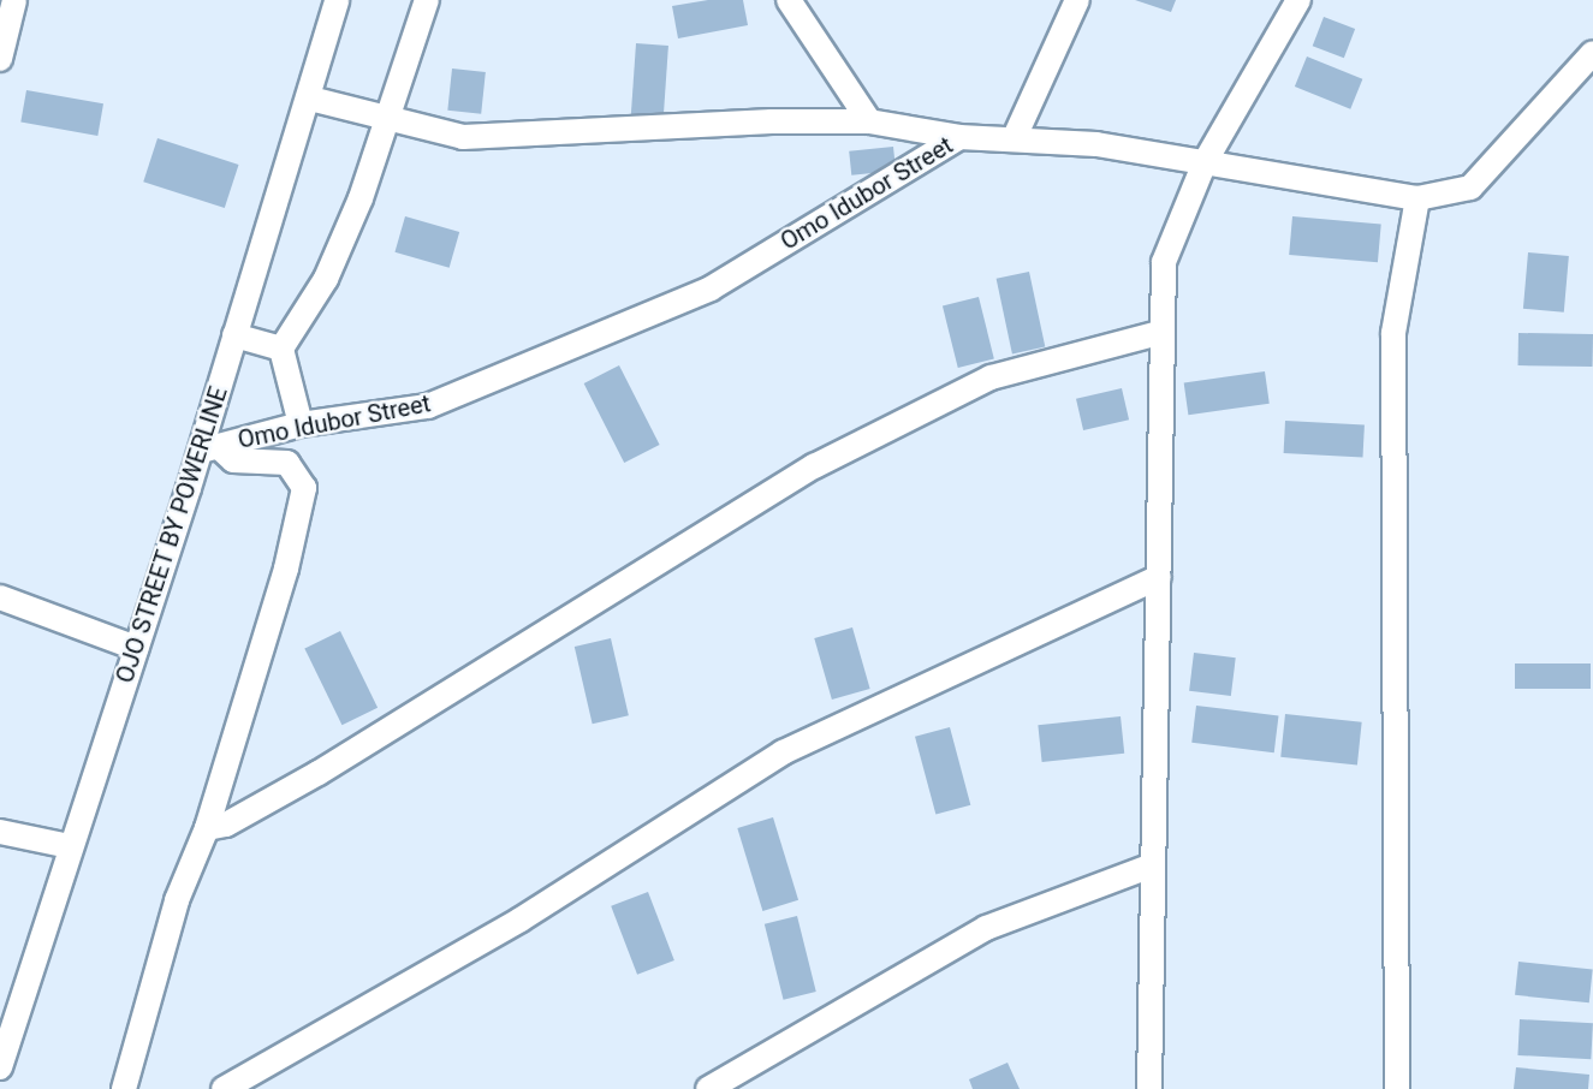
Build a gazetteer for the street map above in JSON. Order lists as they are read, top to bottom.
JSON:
{
  "streets": {
    "street": ["Omo Idubor Street", "OJO STREET BY POWERLINE"]
  },
  "crossings": [
    ["Omo Idubor Street", "OJO STREET BY POWERLINE"]
  ]
}
